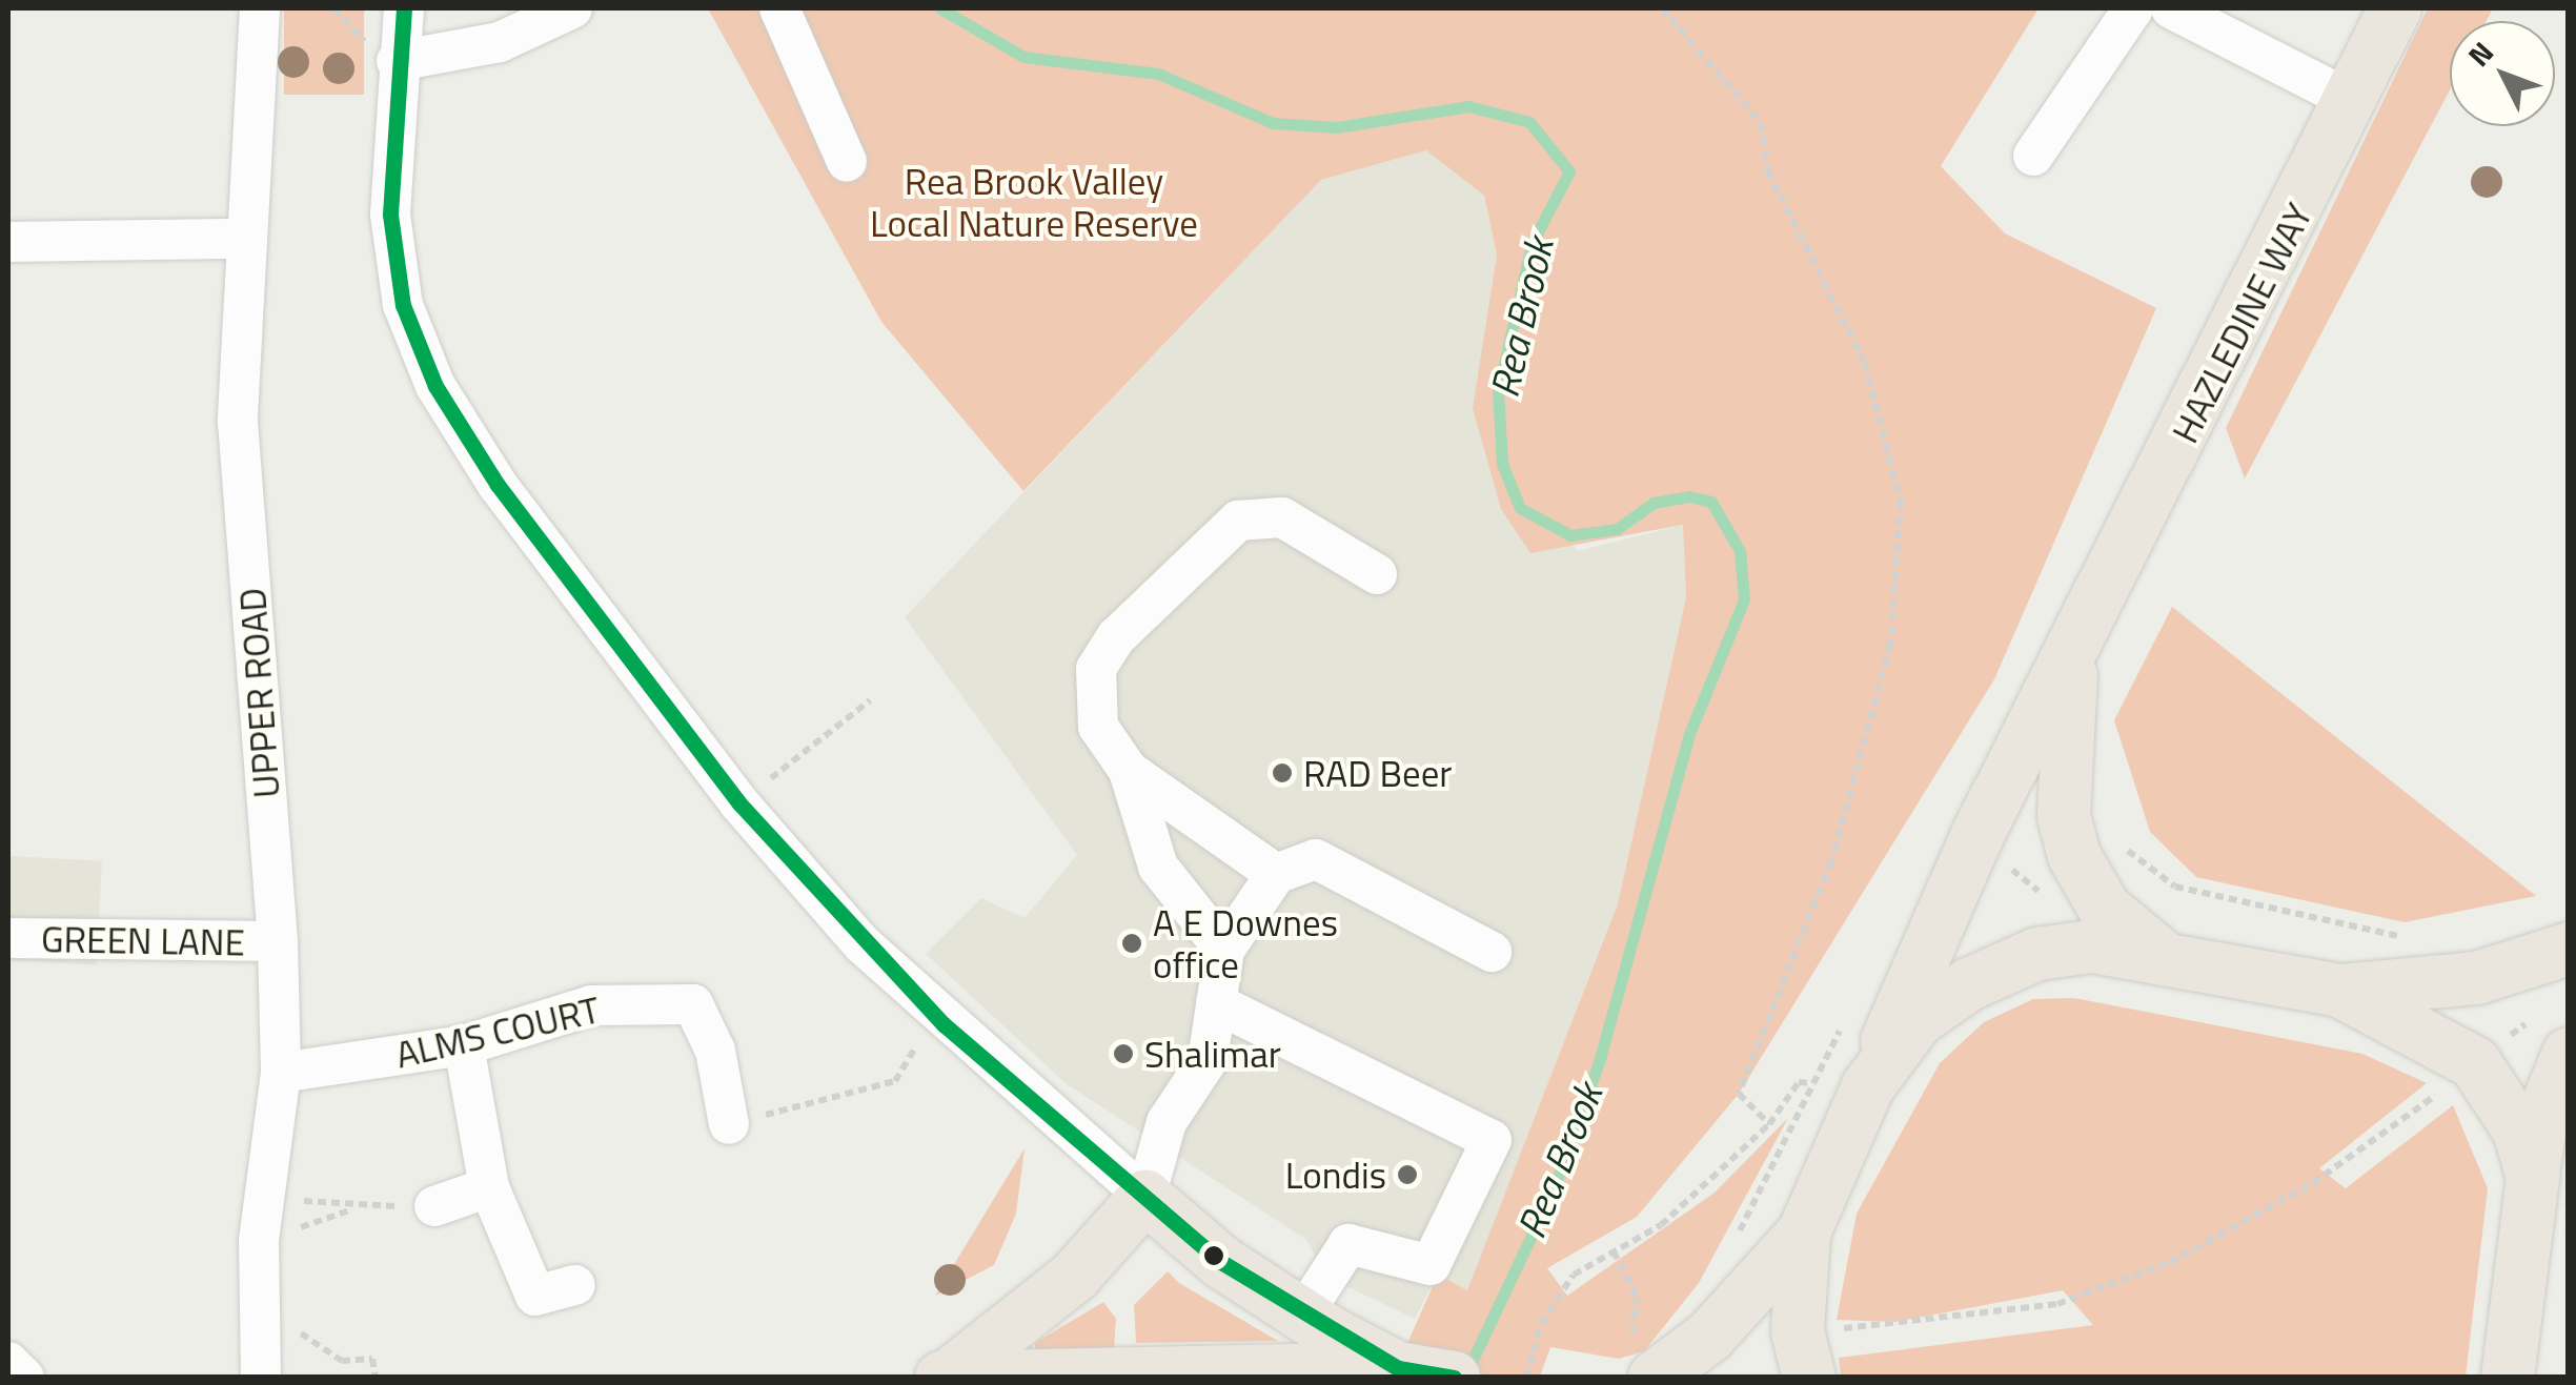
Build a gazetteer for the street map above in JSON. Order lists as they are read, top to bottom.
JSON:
{
  "streets": {
    "main road": ["HAZLEDINE WAY"],
    "street": ["UPPER ROAD", "GREEN LANE", "ALMS COURT"]
  },
  "crossings": [
    ["UPPER ROAD", "GREEN LANE"],
    ["UPPER ROAD", "ALMS COURT"]
  ],
  "water": ["Rea Brook"],
  "parks": ["Rea Brook Valley Local Nature Reserve"],
  "places": [
    "RAD Beer",
    "A E Downes office",
    "Shalimar",
    "Londis"
  ],
  "north": "top left"
}
